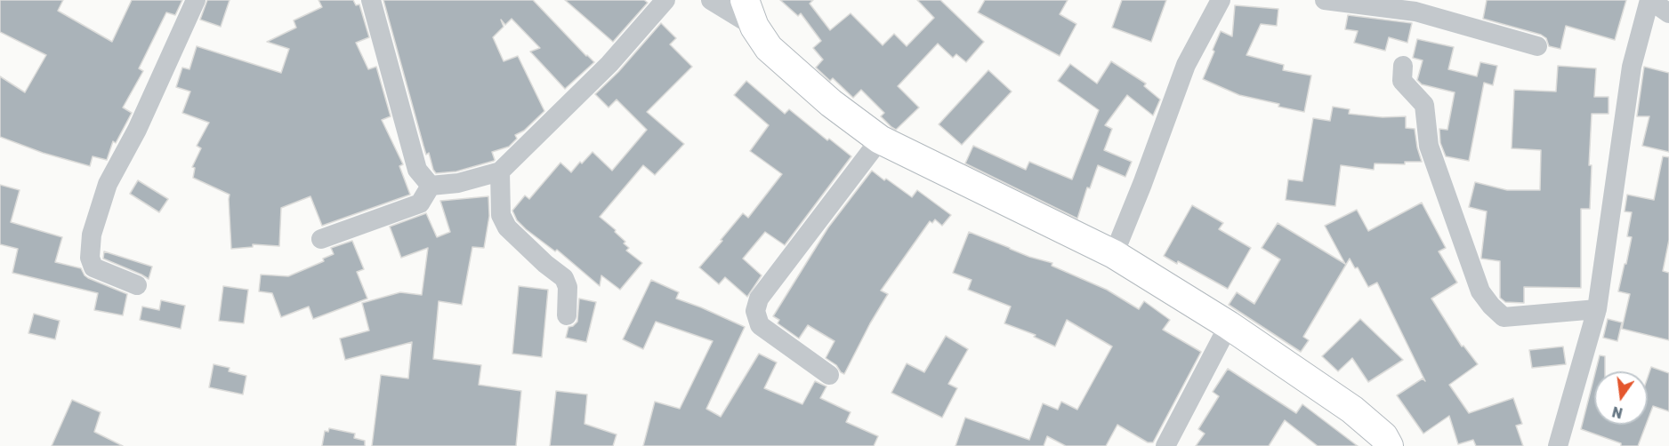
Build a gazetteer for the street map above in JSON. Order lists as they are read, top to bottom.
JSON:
{
  "north": "bottom"
}
